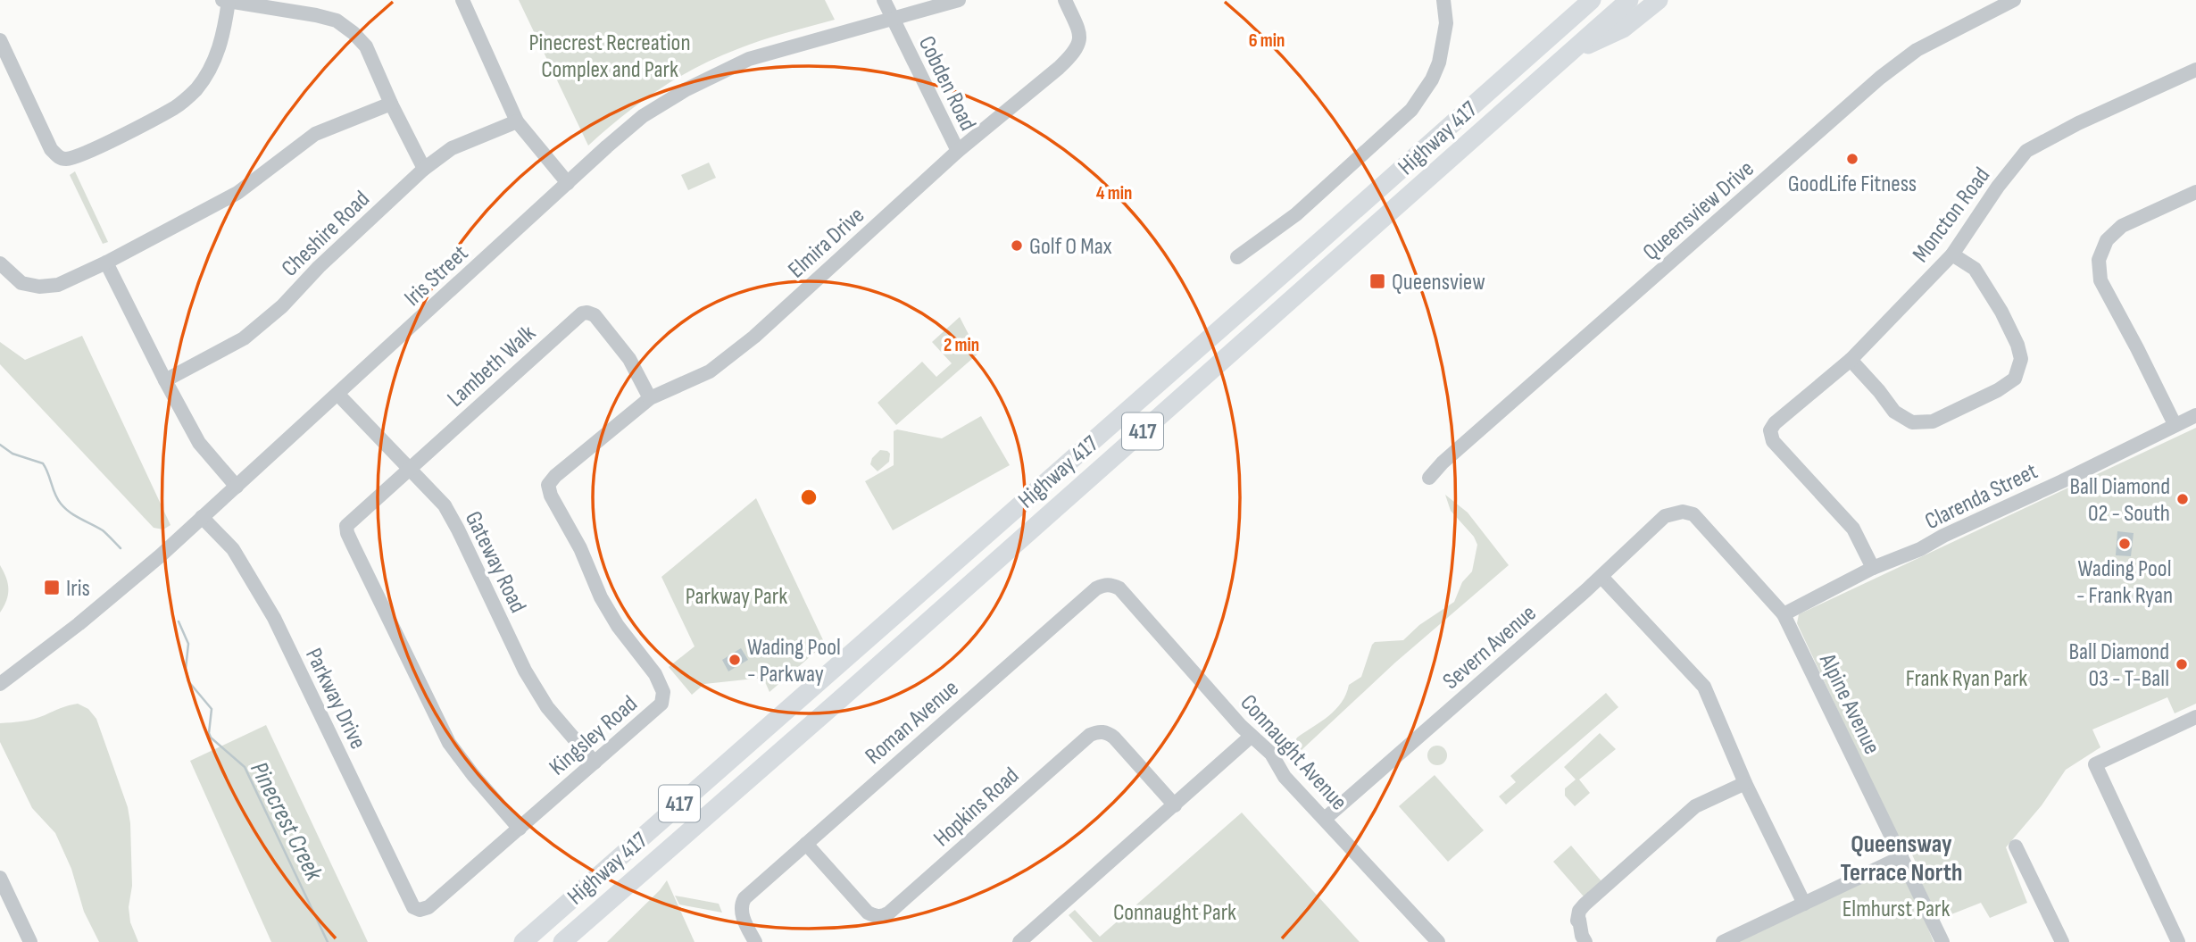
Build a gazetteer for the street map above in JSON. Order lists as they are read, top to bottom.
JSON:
{
  "streets": {
    "highway": ["Highway 417", "417"],
    "street": [
      "Cobden Road",
      "Queensview Drive",
      "Moncton Road",
      "Cheshire Road",
      "Elmira Drive",
      "Iris Street",
      "Lambeth Walk",
      "Clarenda Street",
      "Gateway Road",
      "Severn Avenue",
      "Parkway Drive",
      "Alpine Avenue",
      "Roman Avenue",
      "Kingsley Road",
      "Connaught Avenue",
      "Hopkins Road"
    ]
  },
  "crossings": [
    ["Cobden Road", "Elmira Drive"],
    ["Cobden Road", "Iris Street"],
    ["Moncton Road", "Clarenda Street"],
    ["Elmira Drive", "Lambeth Walk"],
    ["Elmira Drive", "Kingsley Road"],
    ["Iris Street", "Gateway Road"],
    ["Iris Street", "Parkway Drive"],
    ["Lambeth Walk", "Gateway Road"],
    ["Lambeth Walk", "Kingsley Road"],
    ["Clarenda Street", "Alpine Avenue"],
    ["Gateway Road", "Kingsley Road"],
    ["Severn Avenue", "Alpine Avenue"],
    ["Severn Avenue", "Connaught Avenue"],
    ["Parkway Drive", "Kingsley Road"],
    ["Roman Avenue", "Connaught Avenue"],
    ["Roman Avenue", "Hopkins Road"]
  ],
  "districts": ["Queensway Terrace North"],
  "water": ["Pinecrest Creek"],
  "parks": [
    "Pinecrest Recreation Complex and Park",
    "Parkway Park",
    "Frank Ryan Park",
    "Elmhurst Park",
    "Connaught Park"
  ],
  "places": {
    "other": [
      "GoodLife Fitness",
      "Golf O Max",
      "Ball Diamond 02 - South",
      "Wading Pool - Frank Ryan",
      "Wading Pool - Parkway",
      "Ball Diamond 03 - T-Ball"
    ],
    "transit": ["Queensview", "Iris"]
  },
  "rings": ["6 min", "4 min", "2 min"]
}
